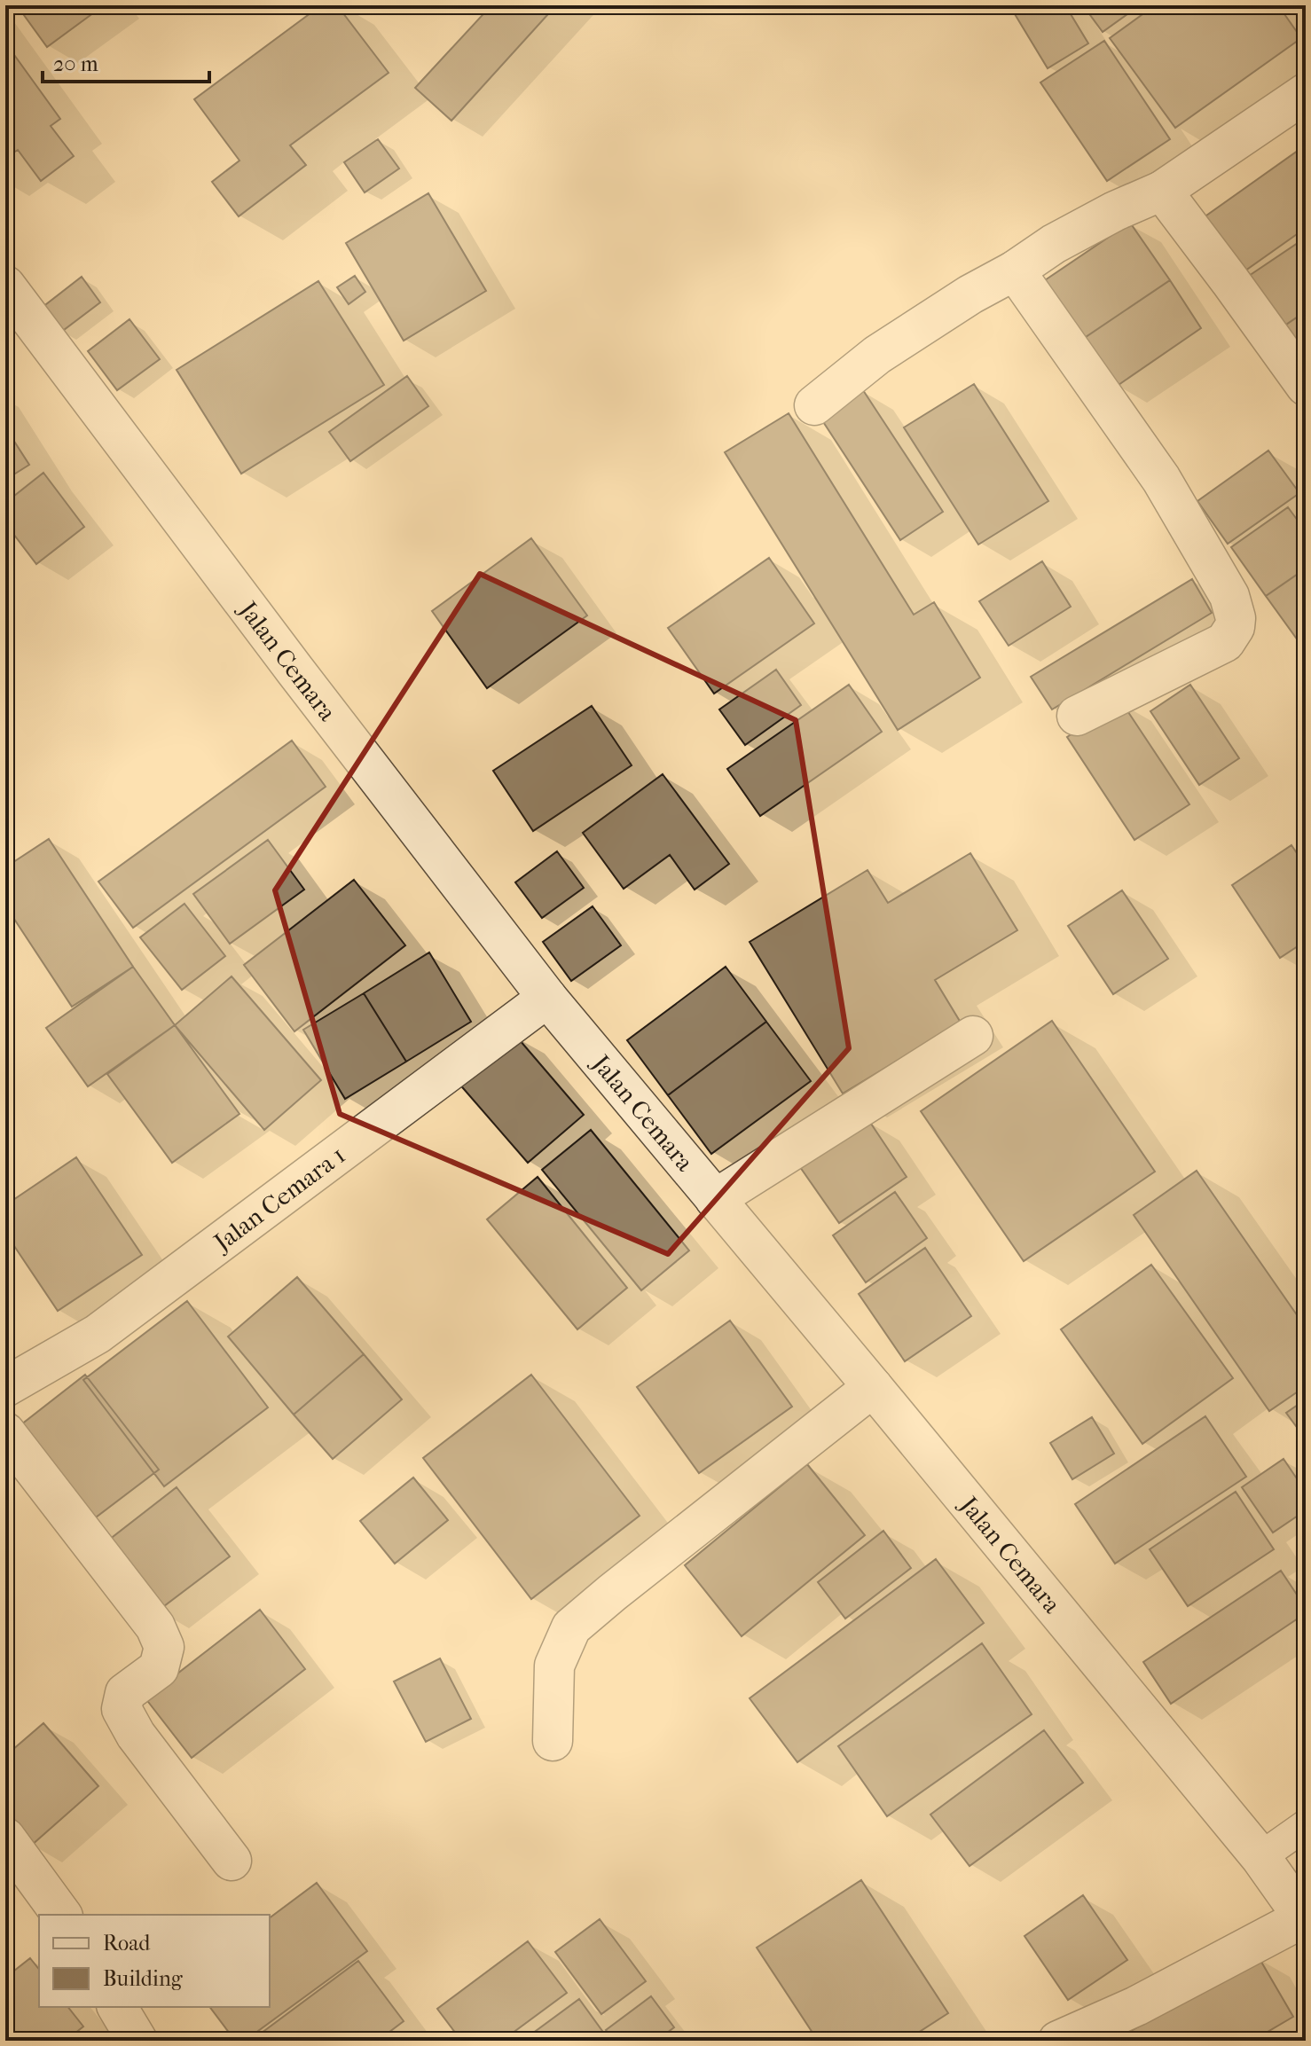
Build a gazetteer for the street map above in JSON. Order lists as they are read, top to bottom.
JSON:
{
  "streets": {
    "street": ["Jalan Cemara", "Jalan Cemara 1"]
  },
  "crossings": [
    ["Jalan Cemara", "Jalan Cemara 1"]
  ],
  "legend": ["Road", "Building"],
  "scale_bar": "20 m"
}
